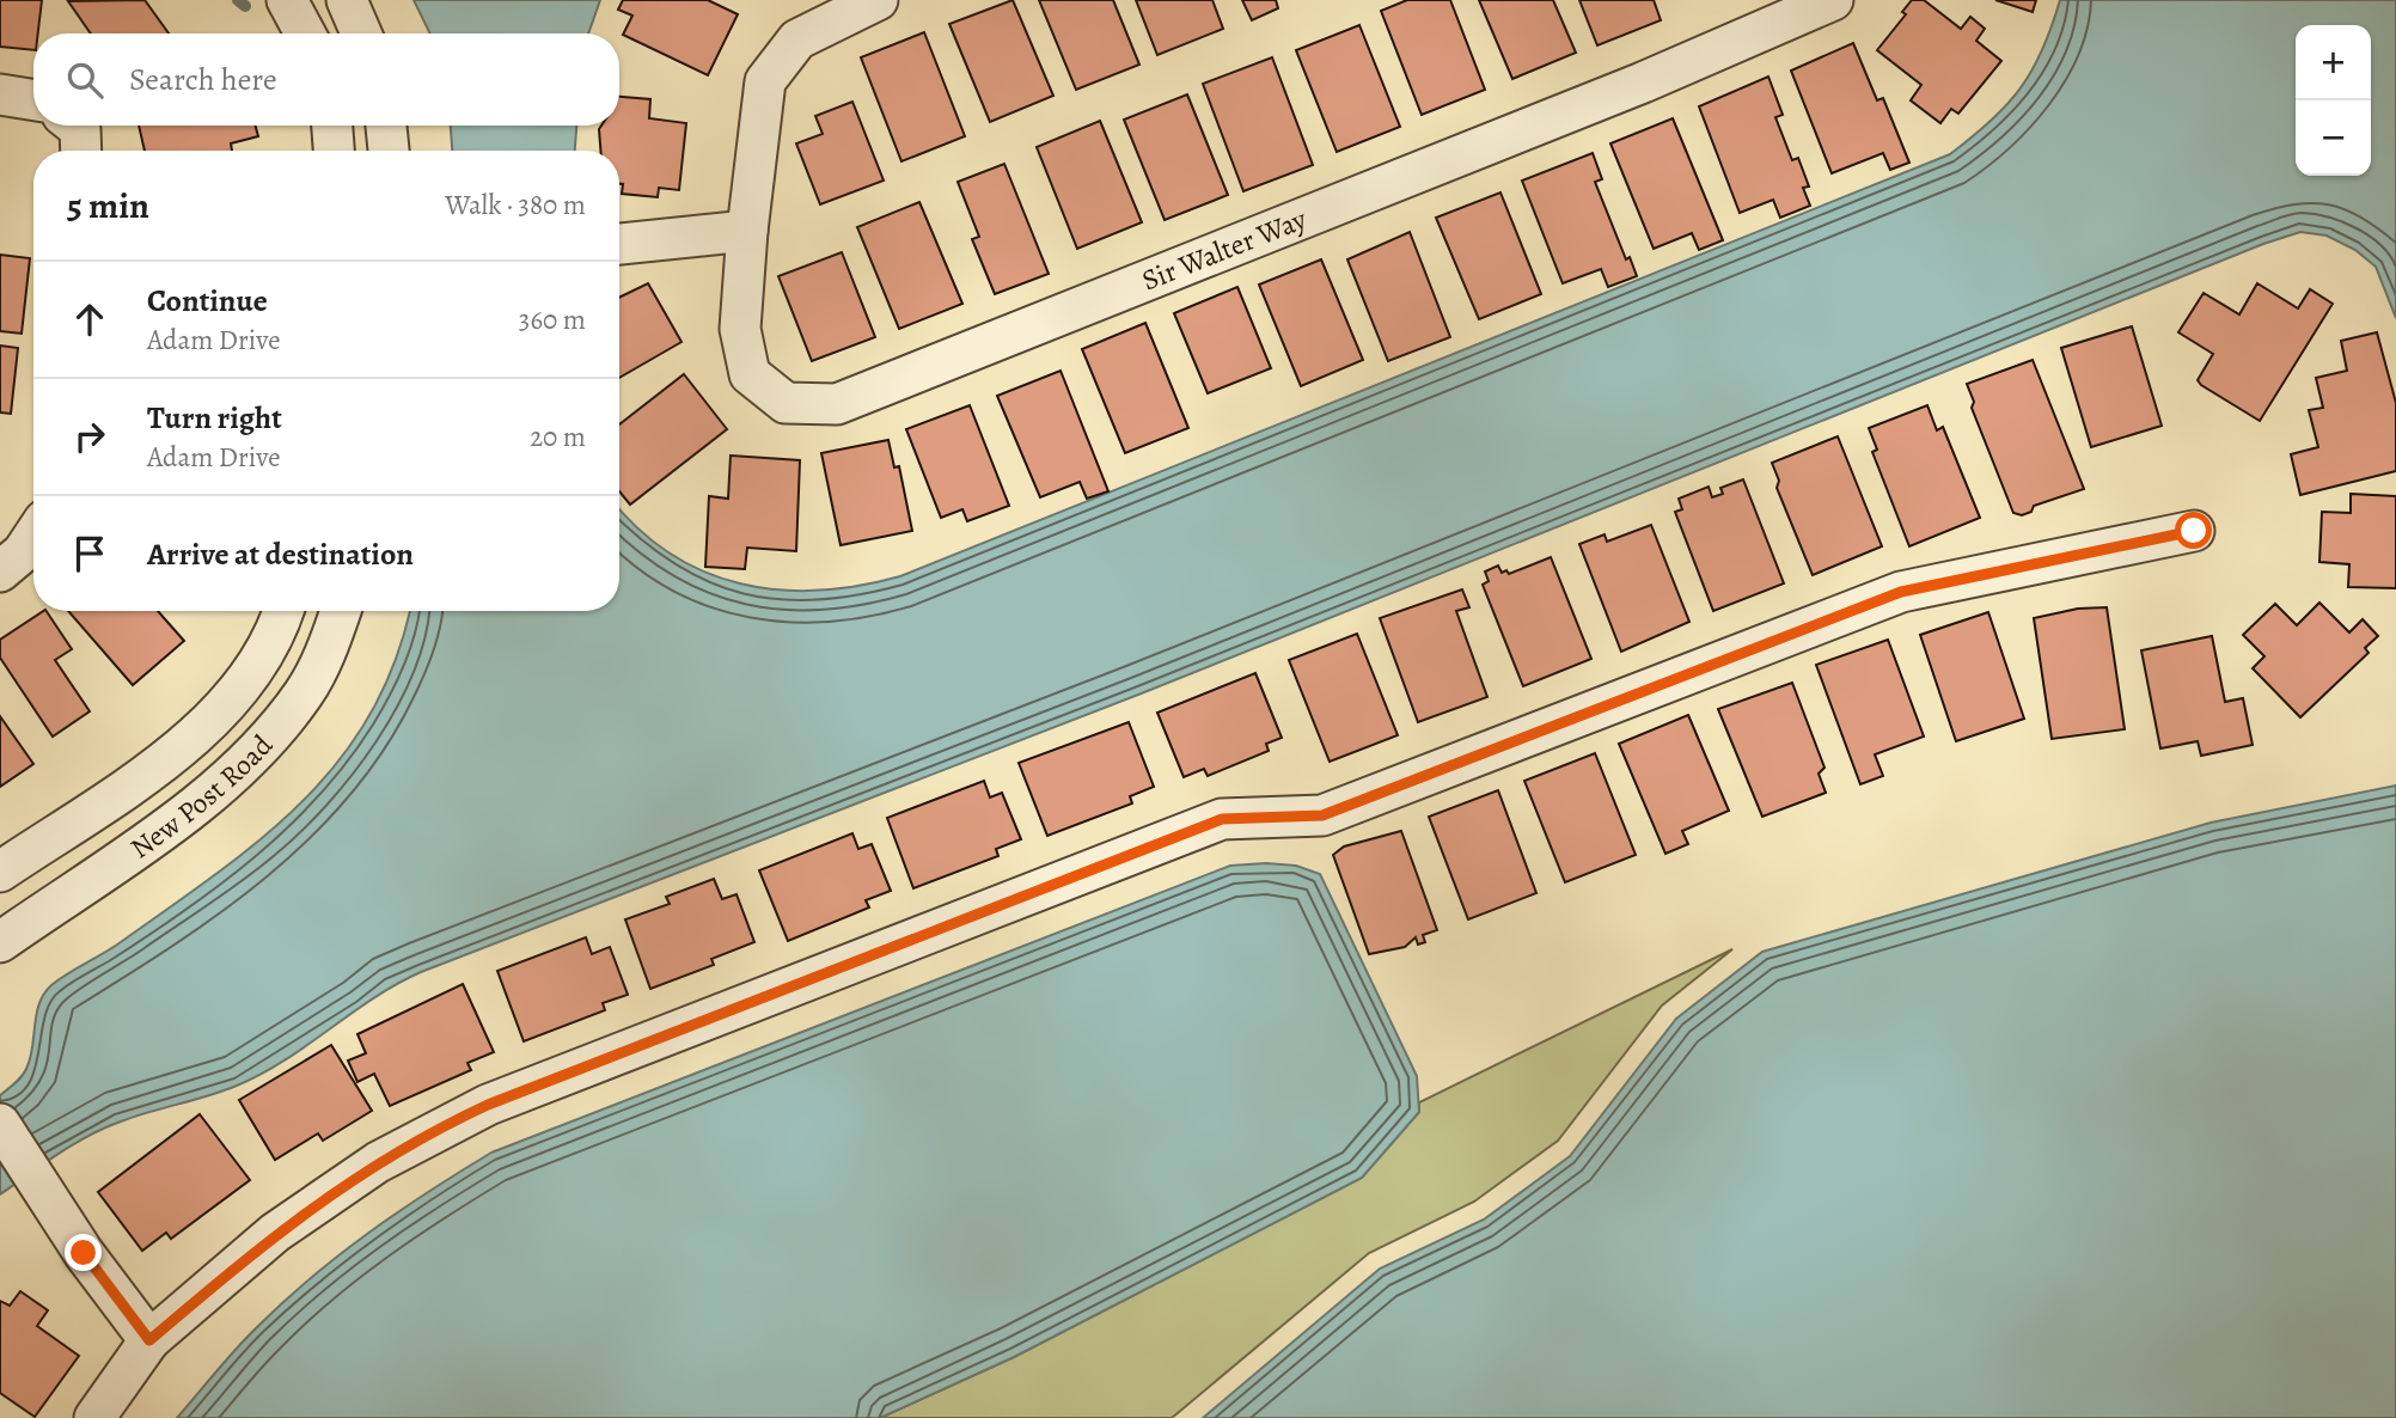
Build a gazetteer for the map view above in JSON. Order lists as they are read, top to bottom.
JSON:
{
  "streets": {
    "street": ["Sir Walter Way", "New Post Road"]
  },
  "page": {
    "map_buttons": ["+", "−"],
    "search": "Search here",
    "heading": ["5 min", "Walk · 380 m"],
    "list": [
      ["Continue", "Adam Drive", "360 m"],
      ["Turn right", "Adam Drive", "20 m"],
      "Arrive at destination"
    ]
  }
}
